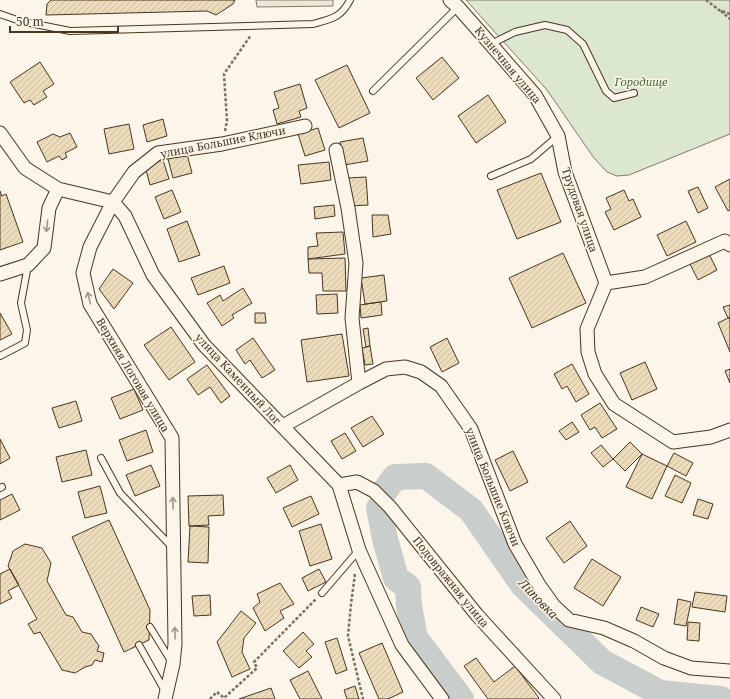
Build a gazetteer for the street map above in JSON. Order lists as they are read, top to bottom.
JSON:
{
  "streets": {
    "street": [
      "Кузнечная улица",
      "улица Большие Ключи",
      "Трудовая улица",
      "Верхняя Логовая улица",
      "улица Каменный Лог",
      "Подовражная улица"
    ]
  },
  "crossings": [
    ["Кузнечная улица", "Трудовая улица"],
    ["улица Большие Ключи", "Верхняя Логовая улица"],
    ["улица Большие Ключи", "улица Каменный Лог"],
    ["Верхняя Логовая улица", "улица Каменный Лог"],
    ["улица Каменный Лог", "Подовражная улица"]
  ],
  "one_way": ["Верхняя Логовая улица"],
  "water": ["Липовка"],
  "parks": ["Городище"],
  "scale_bar": "50 m"
}
